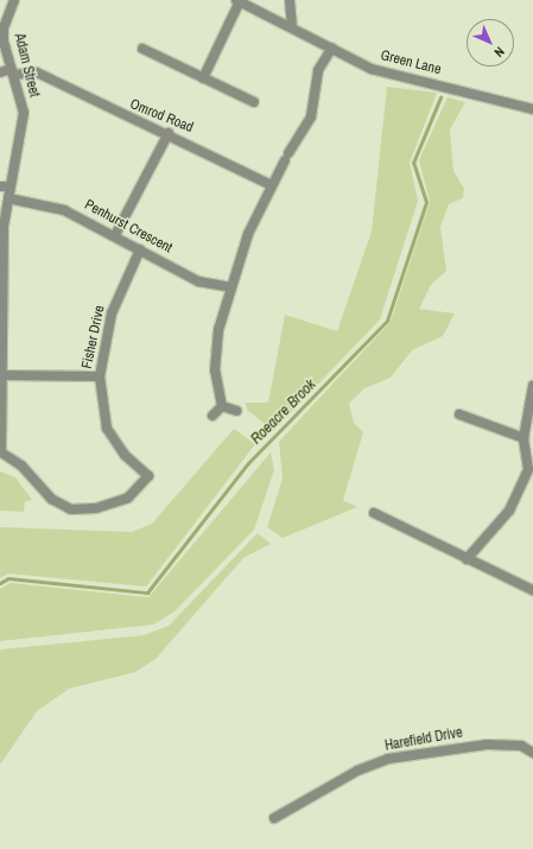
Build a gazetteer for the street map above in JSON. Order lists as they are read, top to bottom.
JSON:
{
  "streets": {
    "street": [
      "Green Lane",
      "Adam Street",
      "Omrod Road",
      "Penhurst Crescent",
      "Fisher Drive",
      "Harefield Drive"
    ]
  },
  "crossings": [
    ["Adam Street", "Omrod Road"],
    ["Adam Street", "Penhurst Crescent"],
    ["Adam Street", "Fisher Drive"],
    ["Penhurst Crescent", "Fisher Drive"]
  ],
  "water": ["Roeacre Brook"],
  "north": "bottom right"
}
